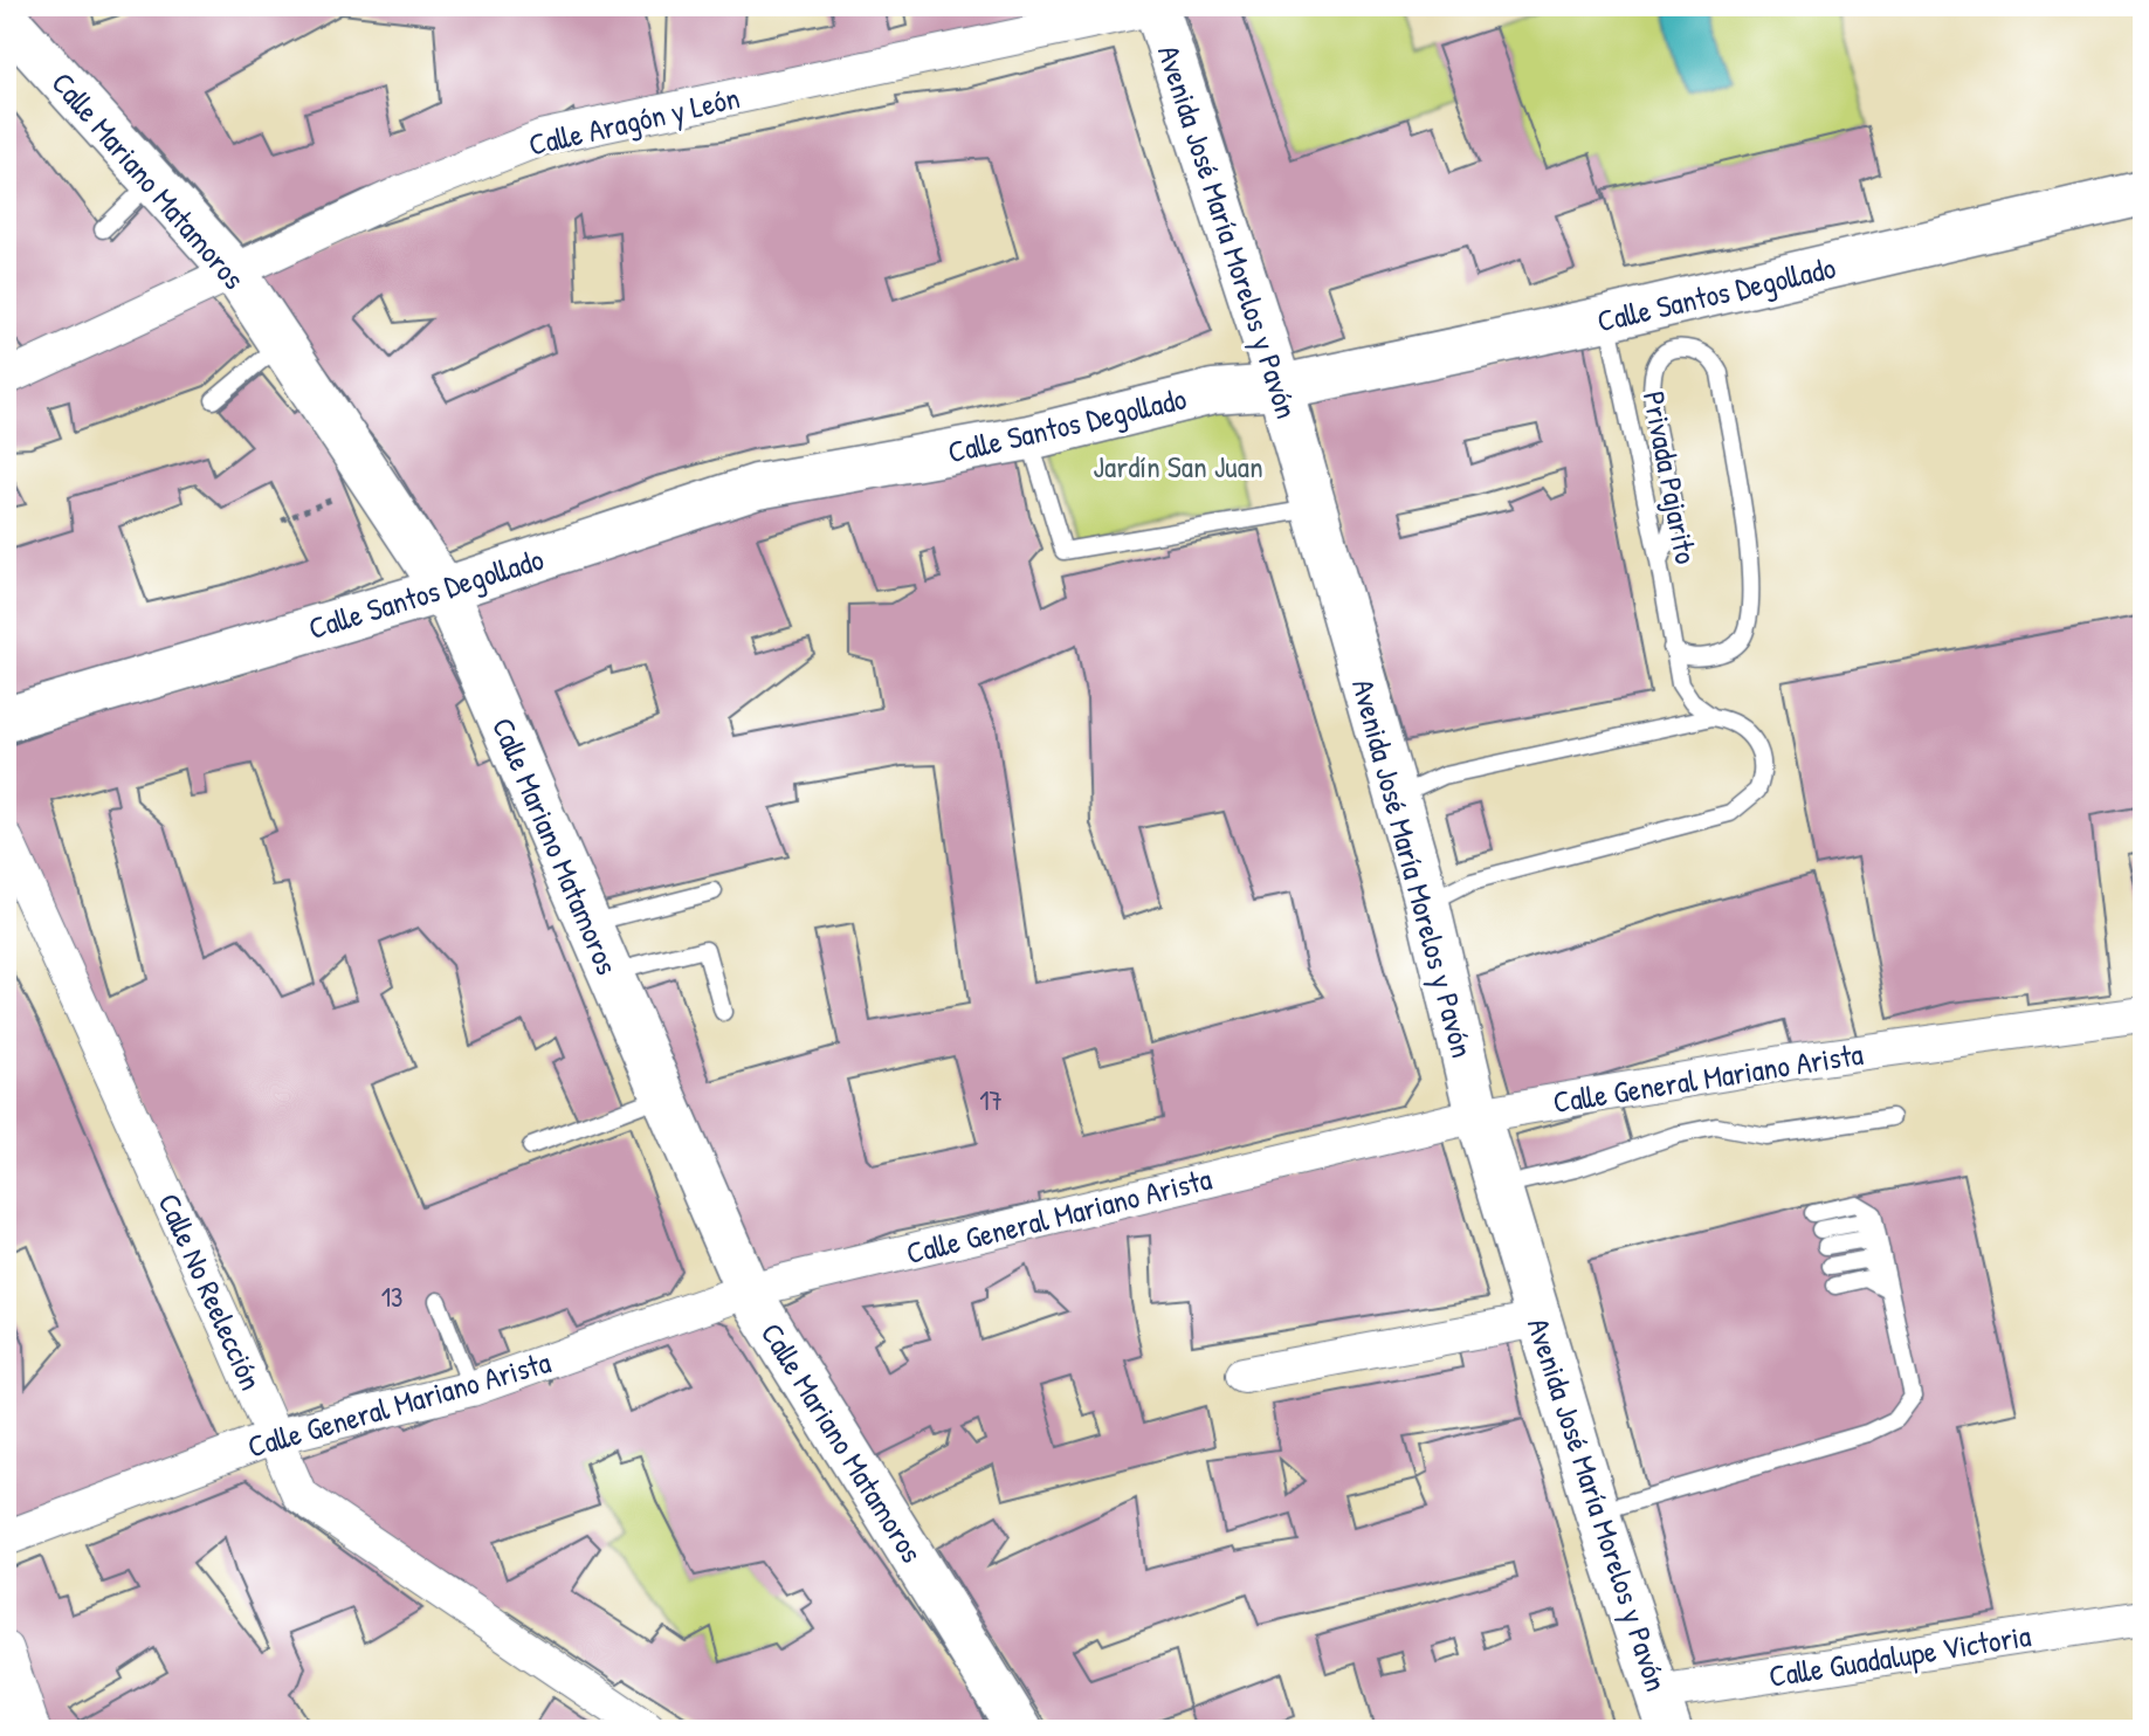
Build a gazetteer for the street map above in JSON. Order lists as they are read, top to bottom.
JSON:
{
  "streets": {
    "street": [
      "Calle Aragón y León",
      "Calle Mariano Matamoros",
      "Avenida José María Morelos y Pavón",
      "Calle Santos Degollado",
      "Calle General Mariano Arista",
      "Calle No Reelección",
      "Calle Guadalupe Victoria"
    ],
    "lane": ["Privada Pajarito"]
  },
  "crossings": [
    ["Calle Aragón y León", "Calle Mariano Matamoros"],
    ["Calle Aragón y León", "Avenida José María Morelos y Pavón"],
    ["Calle Mariano Matamoros", "Calle Santos Degollado"],
    ["Calle Mariano Matamoros", "Calle General Mariano Arista"],
    ["Avenida José María Morelos y Pavón", "Calle Santos Degollado"],
    ["Avenida José María Morelos y Pavón", "Privada Pajarito"],
    ["Avenida José María Morelos y Pavón", "Calle General Mariano Arista"],
    ["Avenida José María Morelos y Pavón", "Calle Guadalupe Victoria"],
    ["Calle Santos Degollado", "Privada Pajarito"],
    ["Calle General Mariano Arista", "Calle No Reelección"]
  ],
  "parks": ["Jardín San Juan"],
  "house_numbers": ["17", "13"]
}
